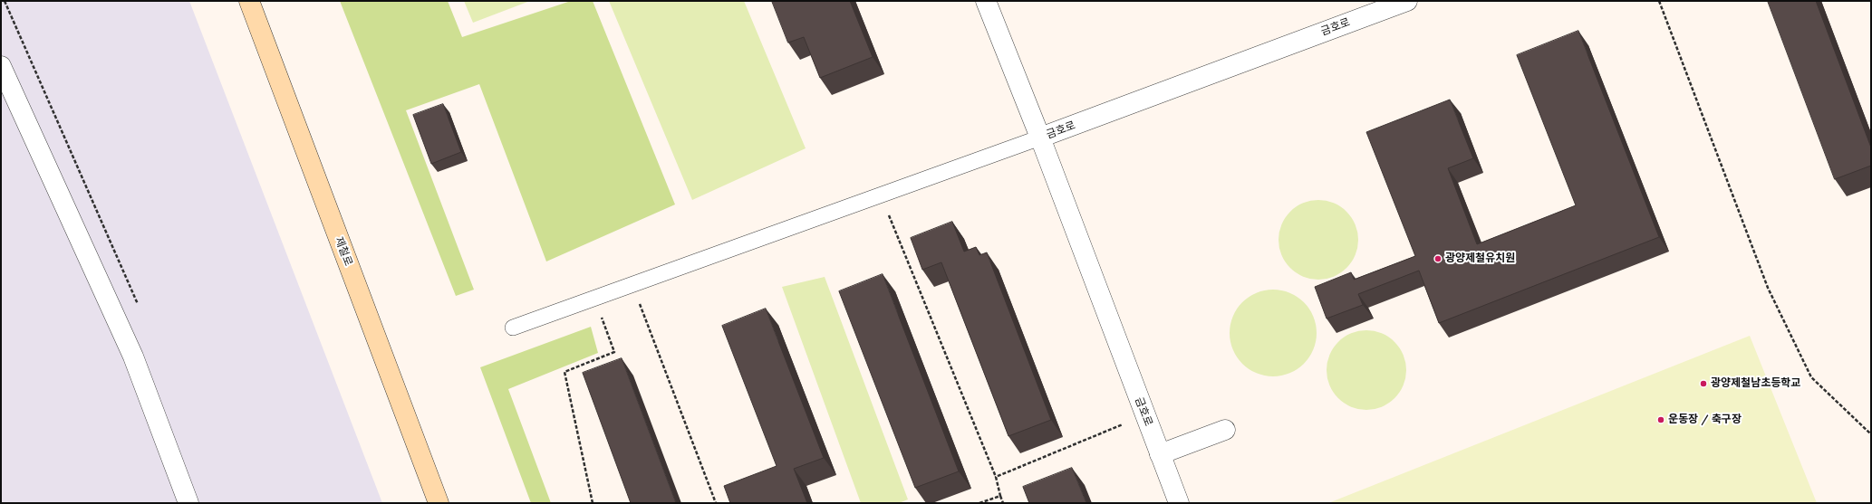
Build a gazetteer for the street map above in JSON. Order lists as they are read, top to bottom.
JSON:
{
  "streets": {
    "main road": ["제철로"],
    "street": ["금호로"]
  },
  "places": ["광양제철유치원", "광양제철남초등학교", "운동장 / 축구장"]
}
